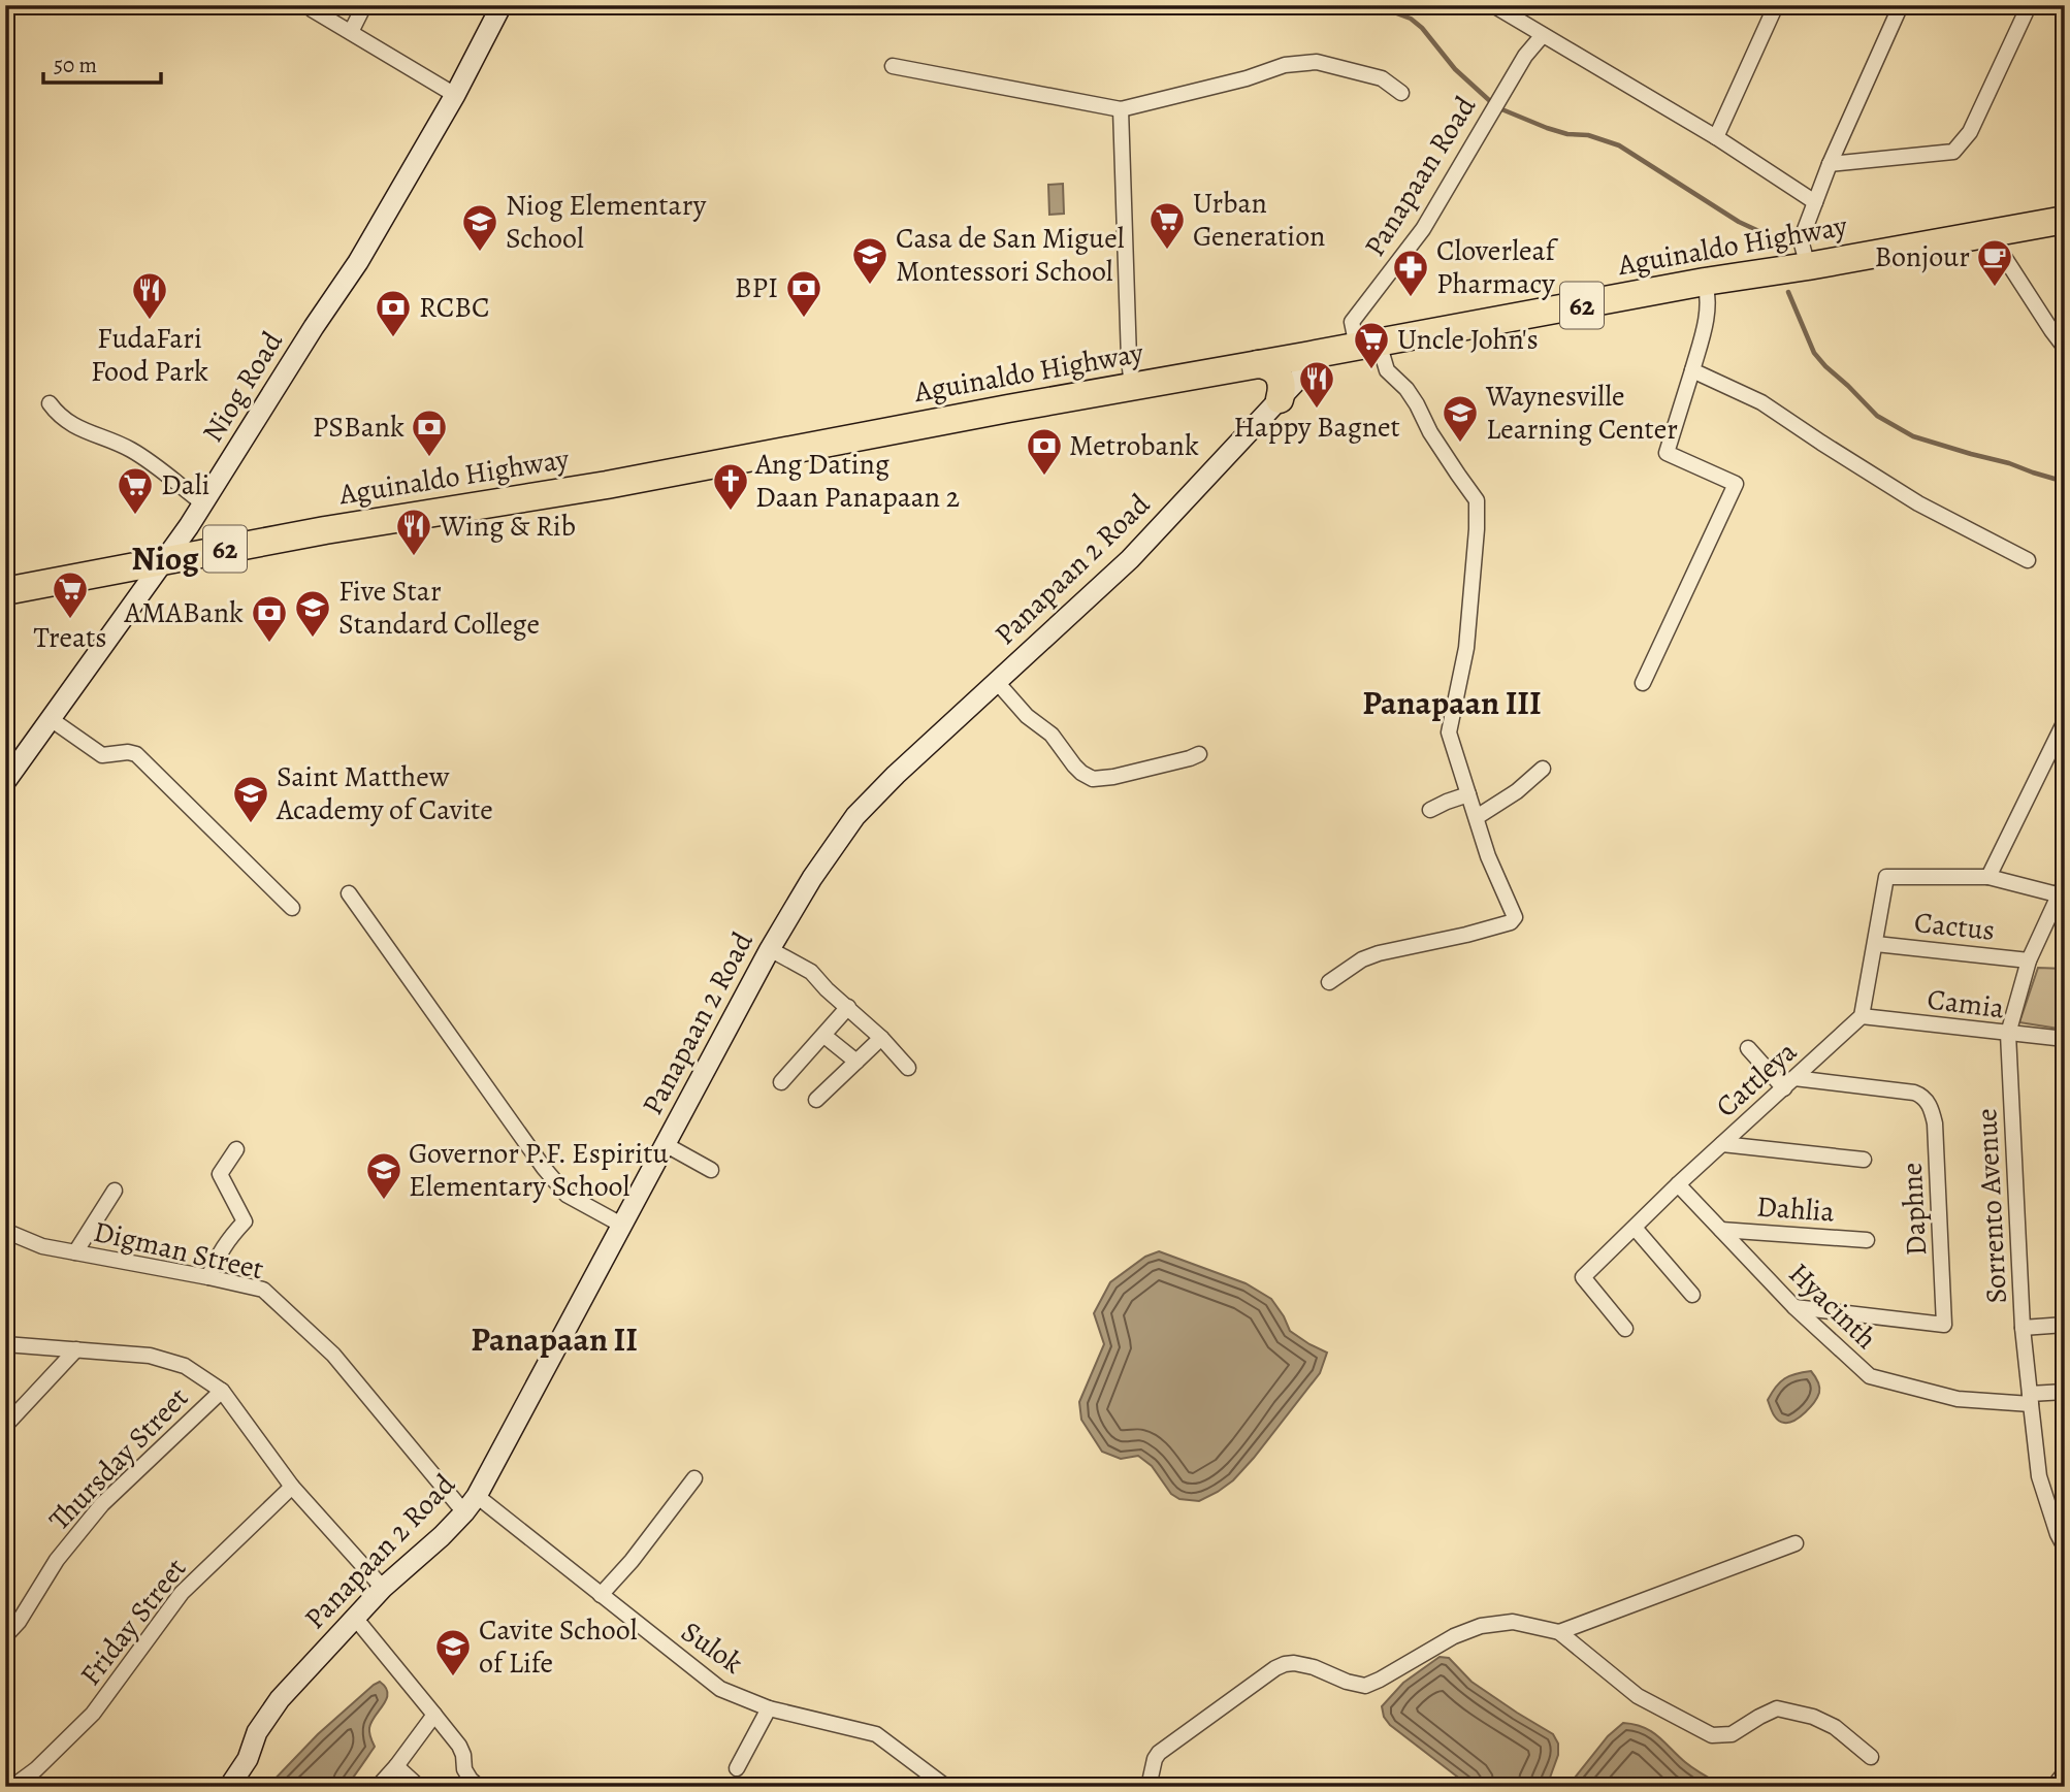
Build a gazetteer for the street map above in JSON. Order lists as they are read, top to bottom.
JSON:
{
  "streets": {
    "highway": ["Aguinaldo Highway", "62"],
    "street": [
      "Panapaan Road",
      "Niog Road",
      "Panapaan 2 Road",
      "Cactus",
      "Camia",
      "Cattleya",
      "Sorrento Avenue",
      "Dahlia",
      "Daphne",
      "Digman Street",
      "Hyacinth",
      "Thursday Street",
      "Friday Street",
      "Sulok"
    ]
  },
  "crossings": [
    ["Panapaan Road", "Aguinaldo Highway"],
    ["Aguinaldo Highway", "Niog Road"],
    ["Aguinaldo Highway", "Panapaan 2 Road"],
    ["Panapaan 2 Road", "Digman Street"],
    ["Panapaan 2 Road", "Sulok"],
    ["Cactus", "Sorrento Avenue"],
    ["Camia", "Cattleya"],
    ["Camia", "Sorrento Avenue"],
    ["Cattleya", "Dahlia"],
    ["Cattleya", "Daphne"],
    ["Cattleya", "Hyacinth"],
    ["Sorrento Avenue", "Hyacinth"],
    ["Dahlia", "Hyacinth"],
    ["Daphne", "Hyacinth"]
  ],
  "districts": ["Niog", "Panapaan III", "Panapaan II"],
  "places": {
    "supermarket": [
      "Urban Generation",
      "Uncle John's",
      "Dali",
      "Treats"
    ],
    "school or university": [
      "Niog Elementary School",
      "Casa de San Miguel Montessori School",
      "Waynesville Learning Center",
      "Five Star Standard College",
      "Saint Matthew Academy of Cavite",
      "Governor P.F. Espiritu Elementary School",
      "Cavite School of Life"
    ],
    "cafe": ["Bonjour"],
    "pharmacy": ["Cloverleaf Pharmacy"],
    "bank": [
      "BPI",
      "RCBC",
      "PSBank",
      "Metrobank",
      "AMABank"
    ],
    "restaurant": ["FudaFari Food Park", "Happy Bagnet", "Wing & Rib"],
    "church": ["Ang Dating Daan Panapaan 2"]
  },
  "scale_bar": "50 m"
}
